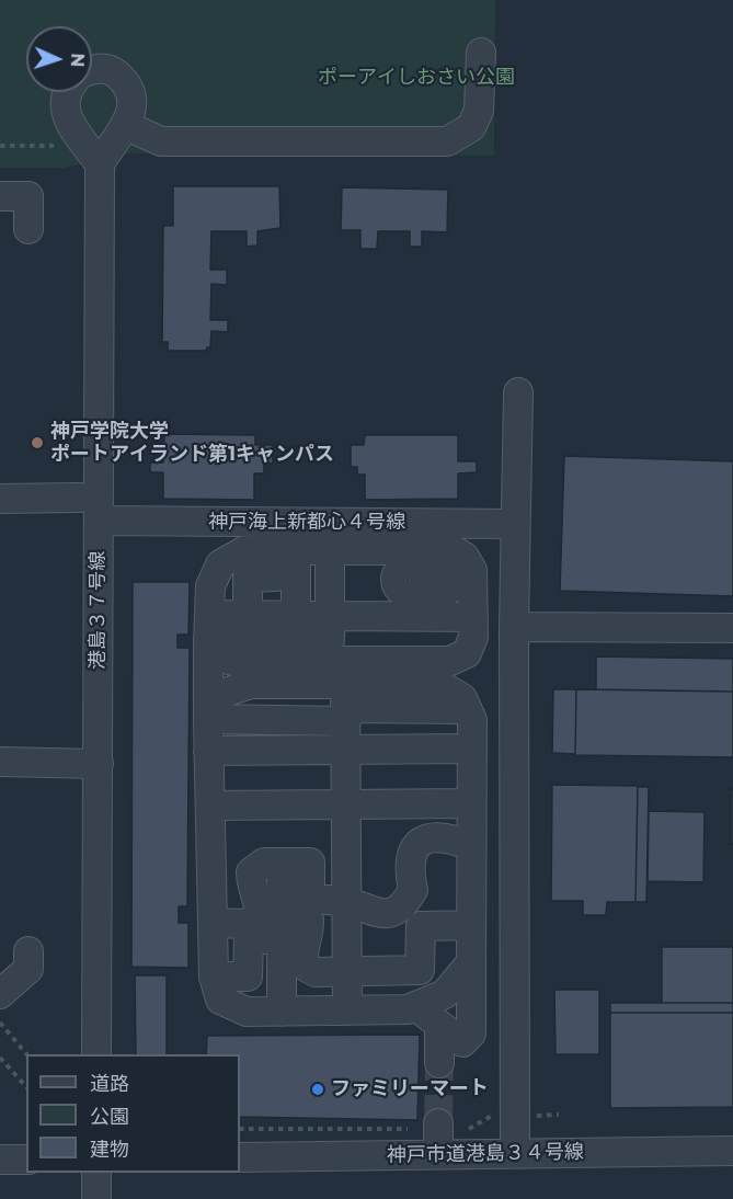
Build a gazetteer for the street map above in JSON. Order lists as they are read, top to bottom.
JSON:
{
  "streets": {
    "street": ["神戸海上新都心４号線", "港島３７号線", "神戸市道港島３４号線"]
  },
  "crossings": [
    ["神戸海上新都心４号線", "港島３７号線"]
  ],
  "parks": ["ポーアイしおさい公園"],
  "places": ["神戸学院大学 ポートアイランド第1キャンパス", "ファミリーマート"],
  "legend": ["道路", "公園", "建物"],
  "north": "right"
}
